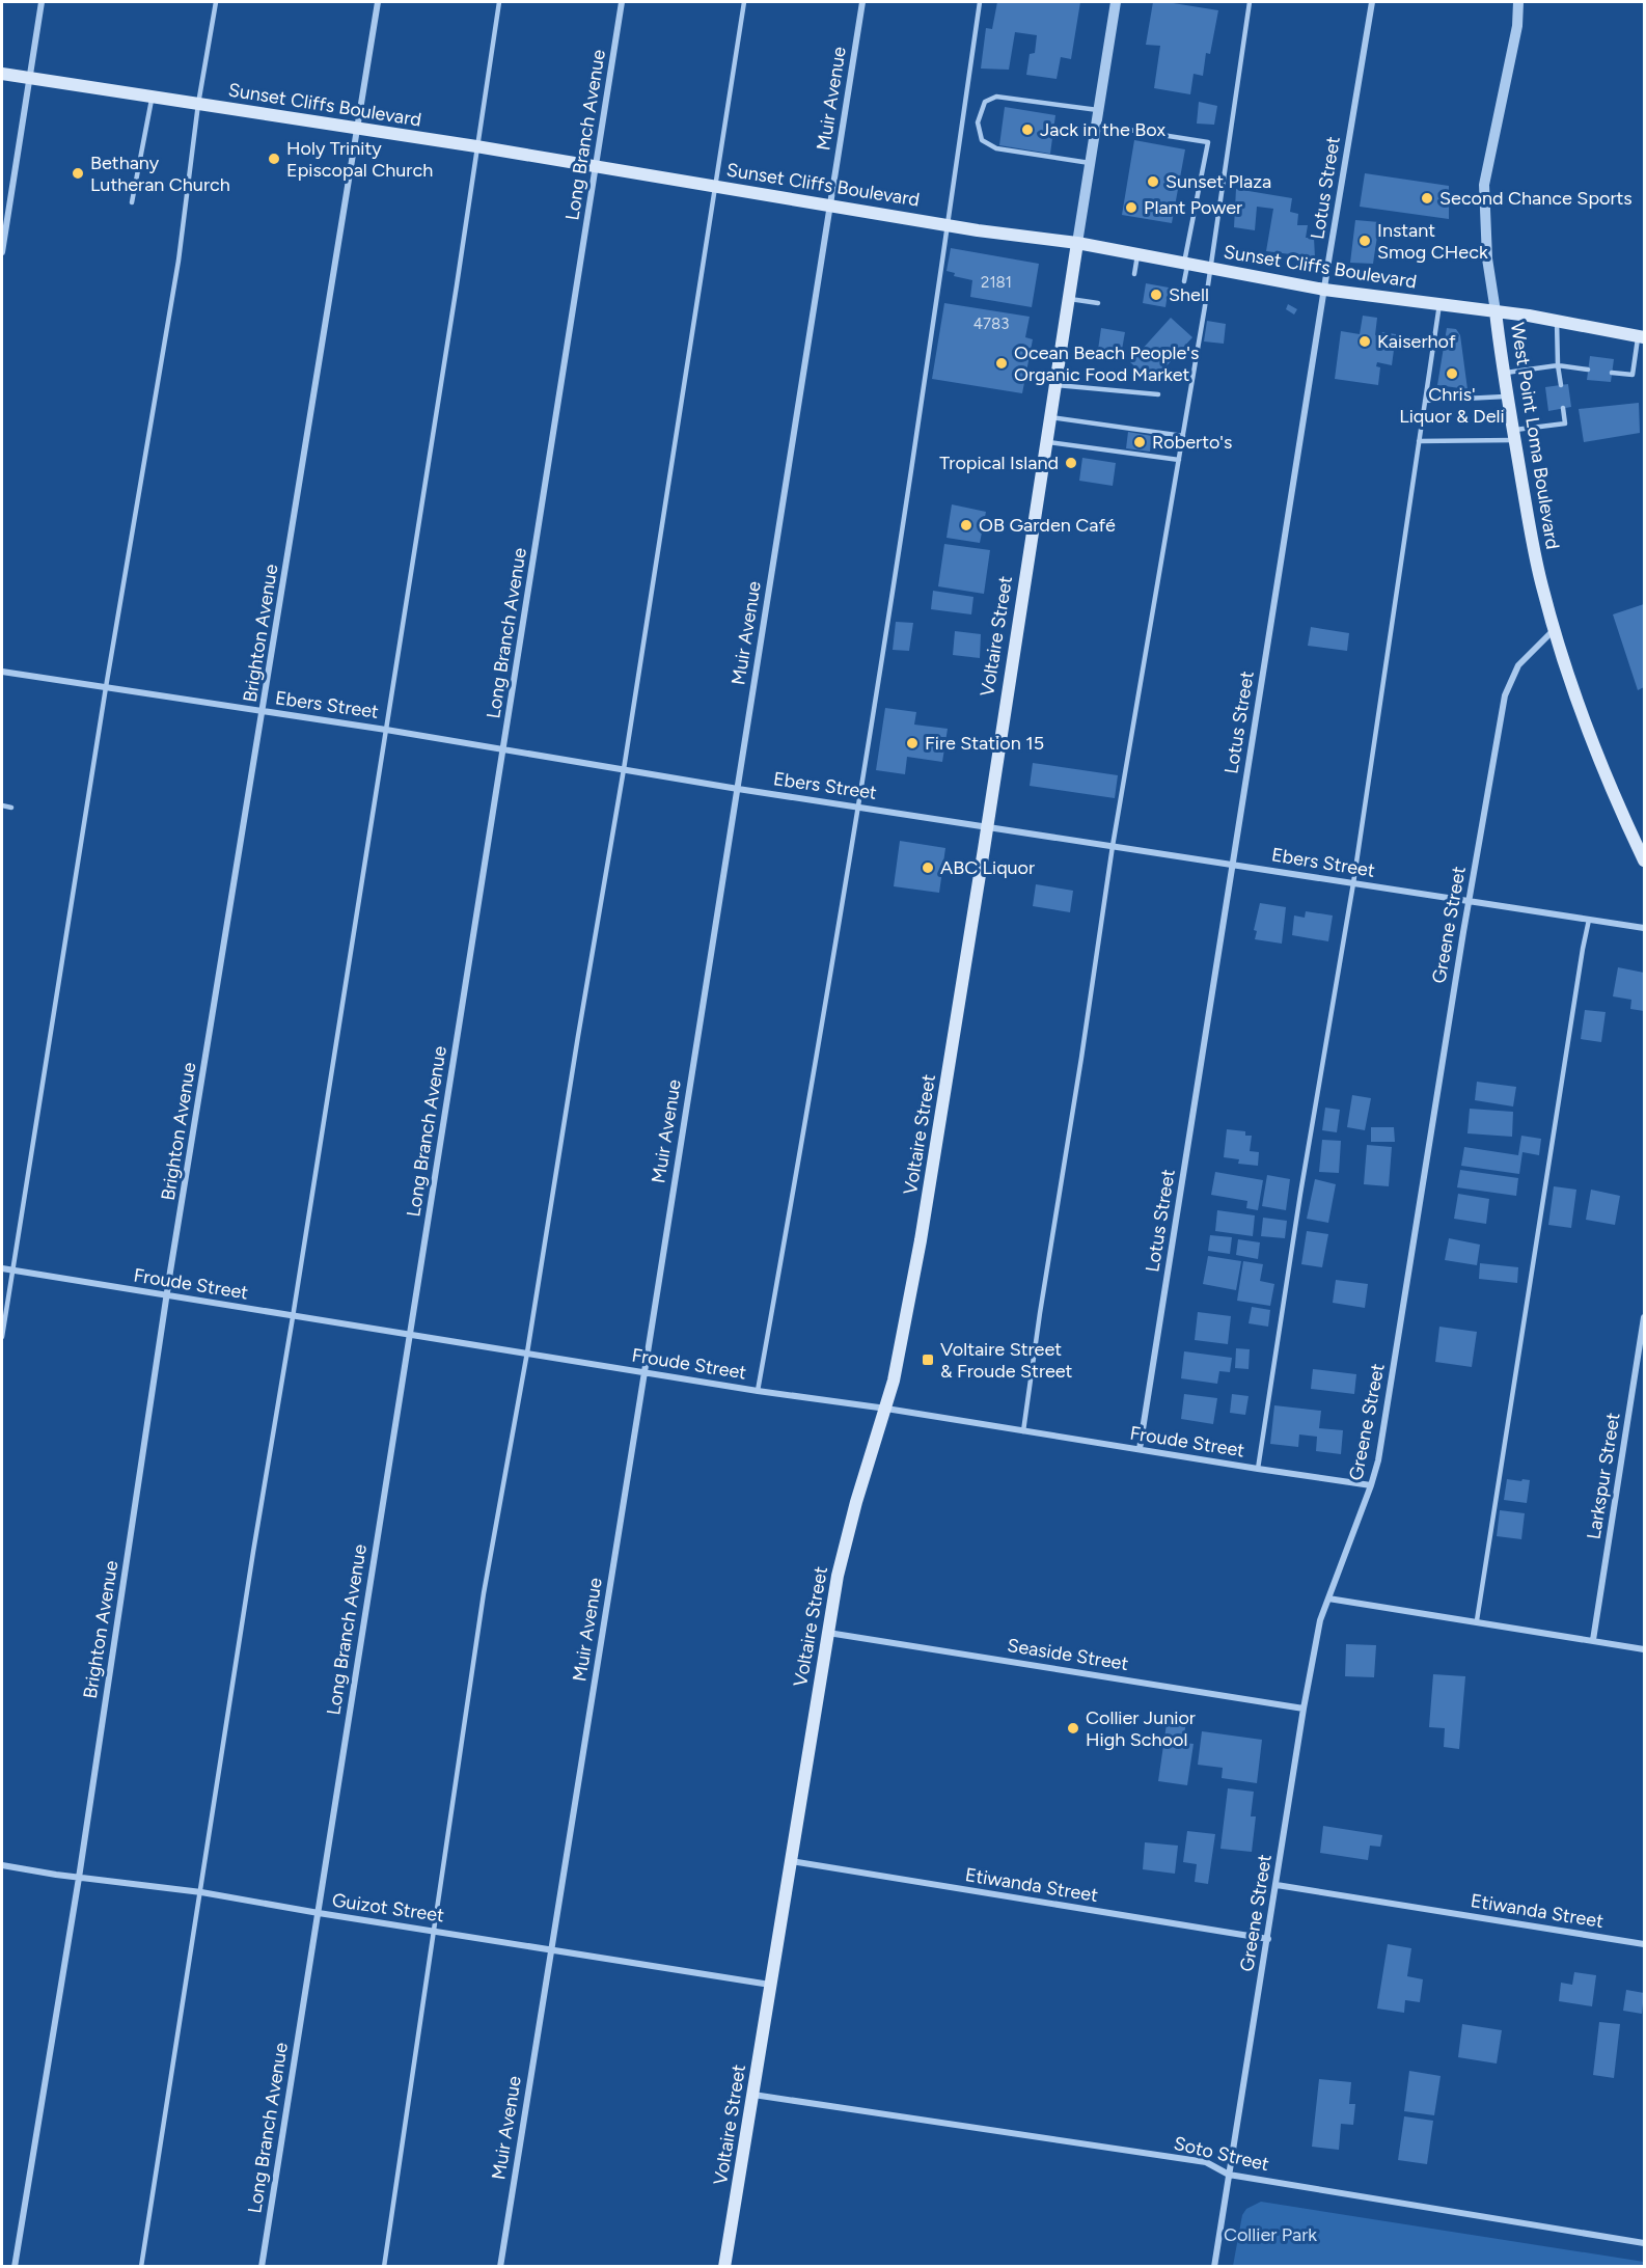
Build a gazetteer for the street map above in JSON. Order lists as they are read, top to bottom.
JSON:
{
  "streets": {
    "main road": ["Sunset Cliffs Boulevard", "West Point Loma Boulevard", "Voltaire Street"],
    "street": [
      "Muir Avenue",
      "Long Branch Avenue",
      "Lotus Street",
      "Brighton Avenue",
      "Ebers Street",
      "Greene Street",
      "Froude Street",
      "Larkspur Street",
      "Seaside Street",
      "Etiwanda Street",
      "Guizot Street",
      "Soto Street"
    ]
  },
  "crossings": [
    ["Muir Avenue", "Sunset Cliffs Boulevard"],
    ["Muir Avenue", "Ebers Street"],
    ["Muir Avenue", "Froude Street"],
    ["Muir Avenue", "Guizot Street"],
    ["Sunset Cliffs Boulevard", "Long Branch Avenue"],
    ["Sunset Cliffs Boulevard", "Lotus Street"],
    ["Sunset Cliffs Boulevard", "West Point Loma Boulevard"],
    ["Sunset Cliffs Boulevard", "Brighton Avenue"],
    ["Sunset Cliffs Boulevard", "Voltaire Street"],
    ["Long Branch Avenue", "Ebers Street"],
    ["Long Branch Avenue", "Froude Street"],
    ["Long Branch Avenue", "Guizot Street"],
    ["Lotus Street", "Ebers Street"],
    ["Lotus Street", "Froude Street"],
    ["West Point Loma Boulevard", "Greene Street"],
    ["Brighton Avenue", "Ebers Street"],
    ["Brighton Avenue", "Froude Street"],
    ["Brighton Avenue", "Guizot Street"],
    ["Voltaire Street", "Ebers Street"],
    ["Voltaire Street", "Froude Street"],
    ["Voltaire Street", "Seaside Street"],
    ["Voltaire Street", "Etiwanda Street"],
    ["Voltaire Street", "Guizot Street"],
    ["Voltaire Street", "Soto Street"],
    ["Ebers Street", "Greene Street"],
    ["Greene Street", "Froude Street"],
    ["Greene Street", "Seaside Street"],
    ["Greene Street", "Etiwanda Street"],
    ["Greene Street", "Soto Street"]
  ],
  "parks": ["Collier Park"],
  "places": {
    "other": [
      "Jack in the Box",
      "Holy Trinity Episcopal Church",
      "Bethany Lutheran Church",
      "Sunset Plaza",
      "Second Chance Sports",
      "Plant Power",
      "Instant Smog CHeck",
      "Shell",
      "Kaiserhof",
      "Ocean Beach People's Organic Food Market",
      "Chris' Liquor & Deli",
      "Roberto's",
      "Tropical Island",
      "OB Garden Café",
      "Fire Station 15",
      "ABC Liquor",
      "Collier Junior High School"
    ],
    "transit": ["Voltaire Street & Froude Street"]
  },
  "house_numbers": ["2181", "4783"]
}
